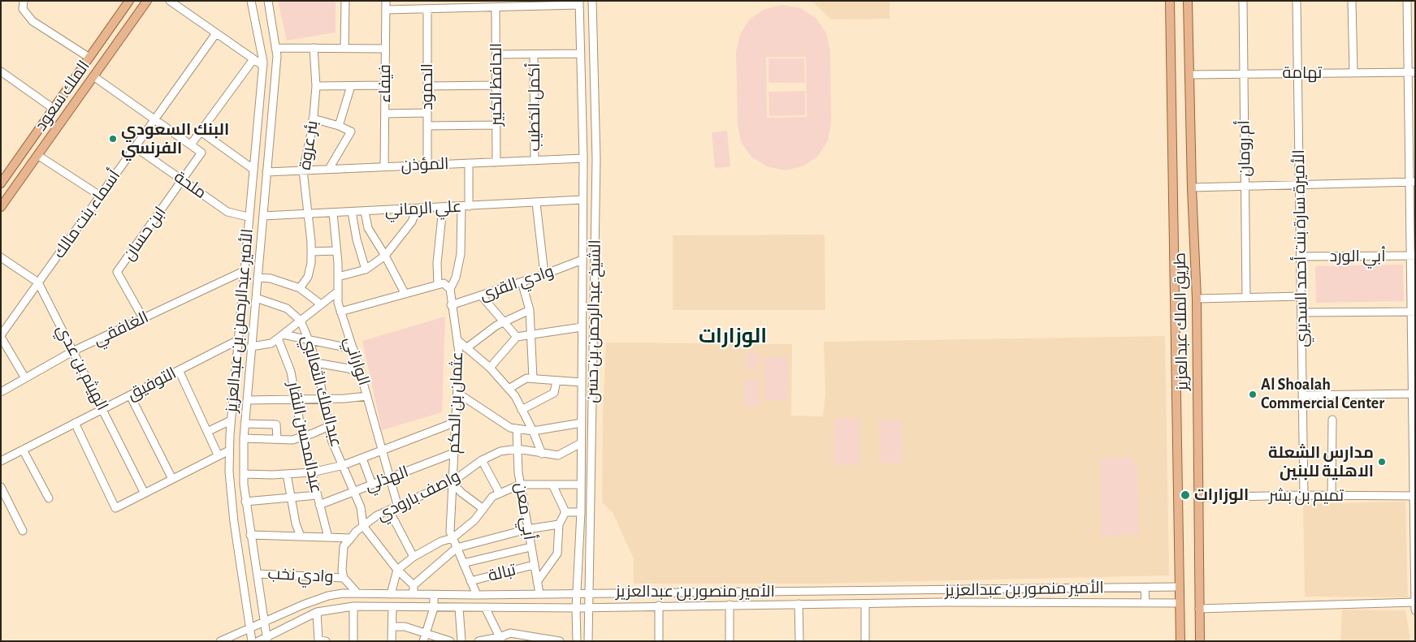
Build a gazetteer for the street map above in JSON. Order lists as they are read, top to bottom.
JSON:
{
  "streets": {
    "main road": ["الملك سعود", "طريق الملك عبدالعزيز"],
    "street": [
      "تهامة",
      "فيفاء",
      "الحافظ الكبير",
      "الحمود",
      "أكمل الخطيب",
      "بئر عروة",
      "أم رومان",
      "المؤذن",
      "ملحة",
      "علي الرماني",
      "أسماء بنت مالك",
      "ابن حسان",
      "الأميرة سارة بنت أحمد السديري",
      "أبي الورد",
      "وادي القرى",
      "الأمير عبدالرحمن بن عبدالعزيز",
      "الشيخ عبدالرحمن بن حسن",
      "الغافقي",
      "الواراني",
      "الهيثم بن عدي",
      "التوفيق",
      "عبدالملك الثعالبي",
      "عثمان بن الحكم",
      "عبدالمحسن النقار",
      "الهذلي",
      "واصف بارودي",
      "تميم بن بشر",
      "أبي معن",
      "تبالة",
      "وادي نخب",
      "الأمير منصور بن عبدالعزيز"
    ]
  },
  "crossings": [
    ["تهامة", "أم رومان"],
    ["تهامة", "الأميرة سارة بنت أحمد السديري"],
    ["تهامة", "طريق الملك عبدالعزيز"],
    ["فيفاء", "المؤذن"],
    ["الحافظ الكبير", "المؤذن"],
    ["الحمود", "المؤذن"],
    ["أكمل الخطيب", "المؤذن"],
    ["بئر عروة", "المؤذن"],
    ["بئر عروة", "علي الرماني"],
    ["المؤذن", "الأمير عبدالرحمن بن عبدالعزيز"],
    ["المؤذن", "الشيخ عبدالرحمن بن حسن"],
    ["المؤذن", "عثمان بن الحكم"],
    ["ملحة", "أسماء بنت مالك"],
    ["ملحة", "ابن حسان"],
    ["ملحة", "الأمير عبدالرحمن بن عبدالعزيز"],
    ["علي الرماني", "الأمير عبدالرحمن بن عبدالعزيز"],
    ["علي الرماني", "الشيخ عبدالرحمن بن حسن"],
    ["علي الرماني", "الواراني"],
    ["علي الرماني", "عثمان بن الحكم"],
    ["أسماء بنت مالك", "الغافقي"],
    ["أسماء بنت مالك", "الهيثم بن عدي"],
    ["ابن حسان", "الغافقي"],
    ["الأميرة سارة بنت أحمد السديري", "أبي الورد"],
    ["الأميرة سارة بنت أحمد السديري", "تميم بن بشر"],
    ["وادي القرى", "الشيخ عبدالرحمن بن حسن"],
    ["وادي القرى", "عثمان بن الحكم"],
    ["الأمير عبدالرحمن بن عبدالعزيز", "الغافقي"],
    ["الأمير عبدالرحمن بن عبدالعزيز", "التوفيق"],
    ["الأمير عبدالرحمن بن عبدالعزيز", "عبدالملك الثعالبي"],
    ["الأمير عبدالرحمن بن عبدالعزيز", "وادي نخب"],
    ["الأمير عبدالرحمن بن عبدالعزيز", "الأمير منصور بن عبدالعزيز"],
    ["الشيخ عبدالرحمن بن حسن", "واصف بارودي"],
    ["الشيخ عبدالرحمن بن حسن", "الأمير منصور بن عبدالعزيز"],
    ["طريق الملك عبدالعزيز", "تميم بن بشر"],
    ["طريق الملك عبدالعزيز", "الأمير منصور بن عبدالعزيز"],
    ["الغافقي", "الهيثم بن عدي"],
    ["الواراني", "الهذلي"],
    ["الواراني", "واصف بارودي"],
    ["الهيثم بن عدي", "التوفيق"],
    ["عبدالملك الثعالبي", "الهذلي"],
    ["عبدالملك الثعالبي", "واصف بارودي"],
    ["عثمان بن الحكم", "الهذلي"],
    ["عثمان بن الحكم", "واصف بارودي"],
    ["عثمان بن الحكم", "تبالة"],
    ["عثمان بن الحكم", "الأمير منصور بن عبدالعزيز"],
    ["عبدالمحسن النقار", "الهذلي"],
    ["واصف بارودي", "أبي معن"],
    ["واصف بارودي", "وادي نخب"],
    ["أبي معن", "تبالة"],
    ["أبي معن", "الأمير منصور بن عبدالعزيز"]
  ],
  "districts": ["الوزارات"],
  "places": [
    "البنك السعودي الفرنسي",
    "Al Shoalah Commercial Center",
    "مدارس الشعلة الاهلية للبنين",
    "الوزارات"
  ]
}
